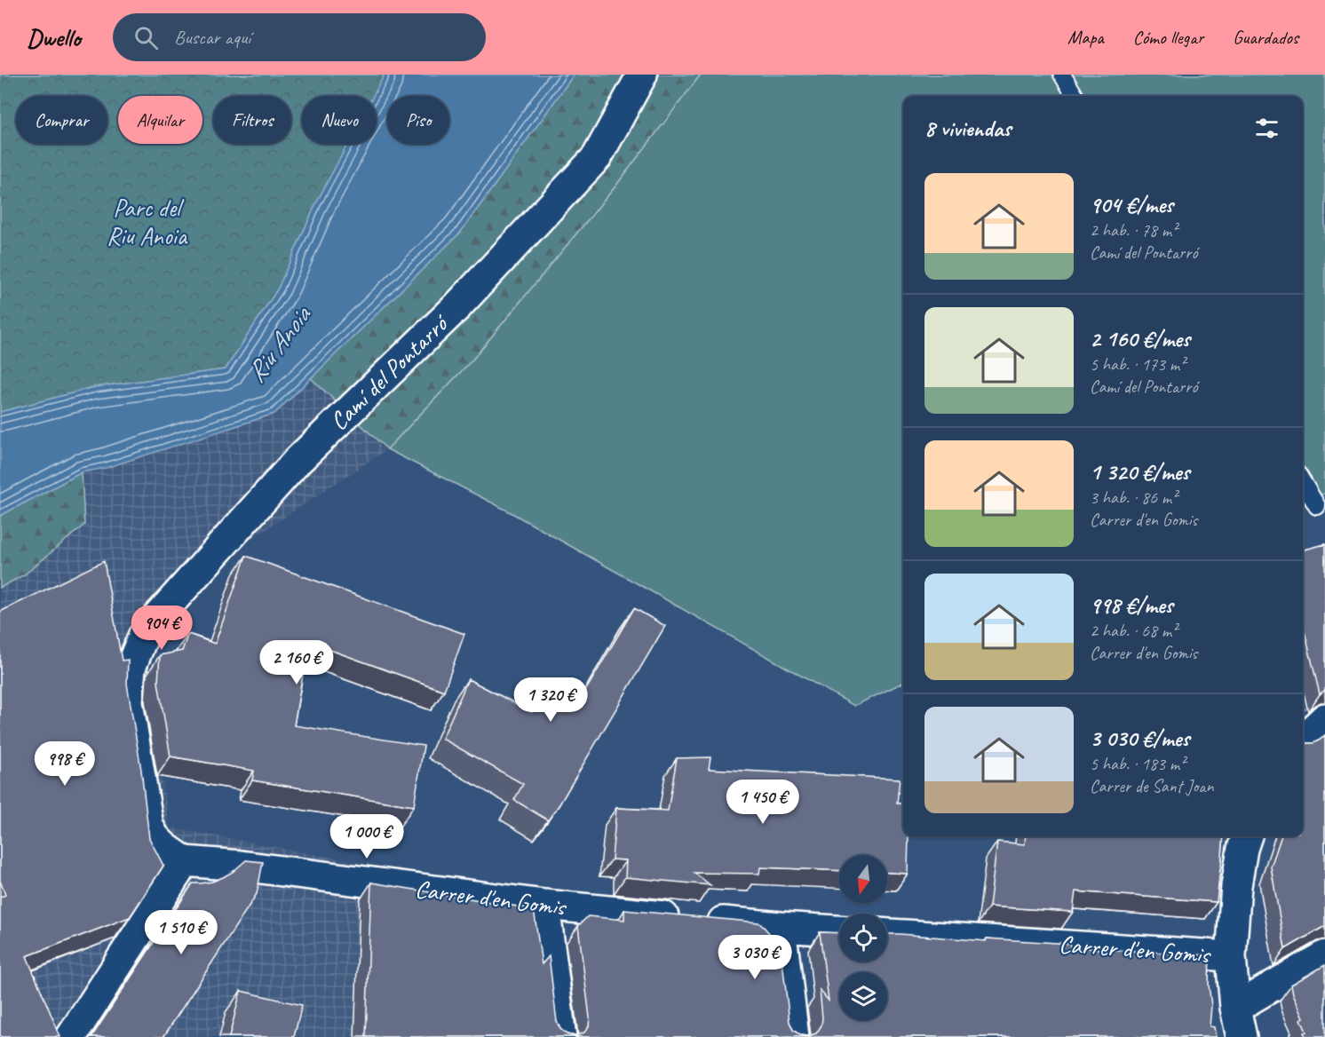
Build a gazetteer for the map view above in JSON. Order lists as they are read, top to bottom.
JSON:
{
  "streets": {
    "street": ["Camí del Pontarró", "Carrer d'en Gomis"]
  },
  "crossings": [
    ["Camí del Pontarró", "Carrer d'en Gomis"]
  ],
  "water": ["Riu Anoia"],
  "parks": ["Parc del Riu Anoia"],
  "north": "bottom",
  "page": {
    "header": "Dwello",
    "search": "Buscar aquí",
    "nav": ["Mapa", "Cómo llegar", "Guardados"],
    "chip": [
      "Comprar",
      "Alquilar",
      "Filtros",
      "Nuevo",
      "Piso"
    ],
    "heading": "8 viviendas",
    "list": [
      {
        "name": "904 €/mes",
        "note": "2 hab. · 78 m² · Camí del Pontarró"
      },
      {
        "name": "2 160 €/mes",
        "note": "5 hab. · 173 m² · Camí del Pontarró"
      },
      {
        "name": "1 320 €/mes",
        "note": "3 hab. · 86 m² · Carrer d'en Gomis"
      },
      {
        "name": "998 €/mes",
        "note": "2 hab. · 68 m² · Carrer d'en Gomis"
      },
      {
        "name": "3 030 €/mes",
        "note": "5 hab. · 183 m² · Carrer de Sant Joan"
      }
    ],
    "price": [
      "904 €",
      "2 160 €",
      "1 320 €",
      "998 €",
      "1 450 €",
      "1 000 €",
      "1 510 €",
      "3 030 €"
    ]
  }
}
